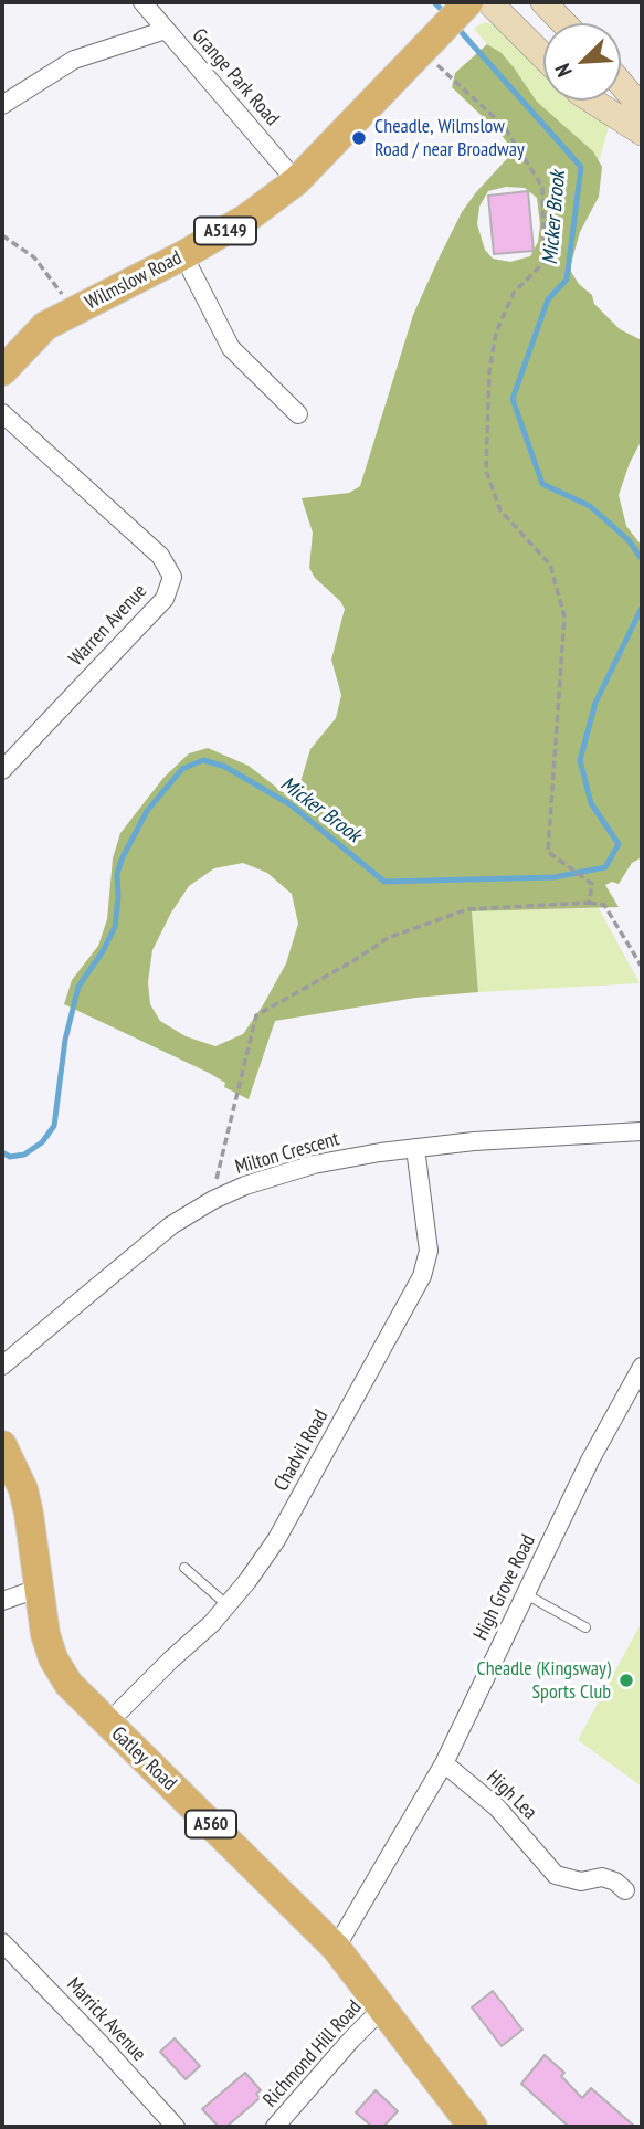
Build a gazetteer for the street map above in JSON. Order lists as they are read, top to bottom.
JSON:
{
  "streets": {
    "main road": [
      "A5149",
      "Wilmslow Road",
      "Gatley Road",
      "A560"
    ],
    "street": [
      "Grange Park Road",
      "Warren Avenue",
      "Milton Crescent",
      "Chadvil Road",
      "High Grove Road",
      "High Lea",
      "Marrick Avenue",
      "Richmond Hill Road"
    ]
  },
  "crossings": [
    ["Grange Park Road", "Wilmslow Road"],
    ["Milton Crescent", "Chadvil Road"],
    ["Chadvil Road", "Gatley Road"],
    ["High Grove Road", "Gatley Road"],
    ["High Grove Road", "High Lea"],
    ["Gatley Road", "Richmond Hill Road"]
  ],
  "water": ["Micker Brook"],
  "places": ["Cheadle, Wilmslow Road / near Broadway", "Cheadle (Kingsway) Sports Club"],
  "north": "bottom left"
}
